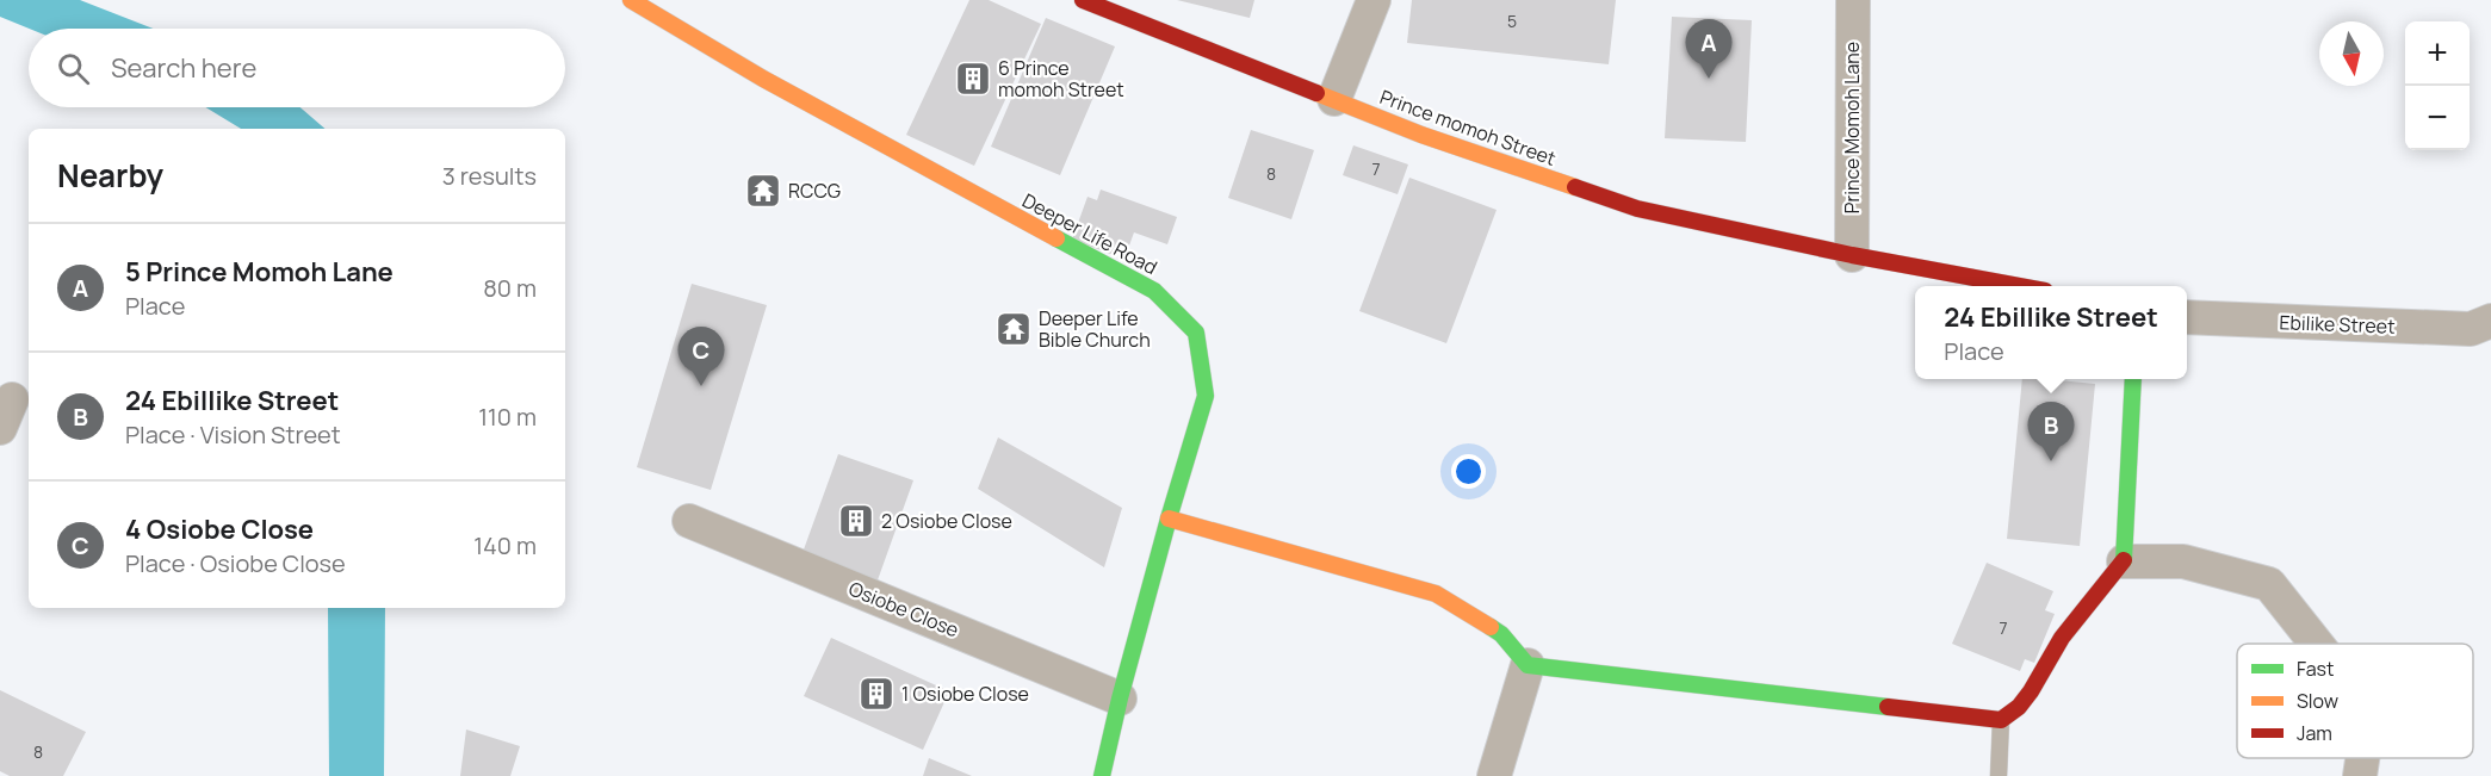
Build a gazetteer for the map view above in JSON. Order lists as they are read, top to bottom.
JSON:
{
  "streets": {
    "street": [
      "Prince momoh Street",
      "Prince Momoh Lane",
      "Deeper Life Road",
      "Ebilike Street",
      "Osiobe Close"
    ]
  },
  "crossings": [
    ["Prince momoh Street", "Prince Momoh Lane"],
    ["Deeper Life Road", "Osiobe Close"]
  ],
  "places": {
    "building": ["6 Prince momoh Street", "2 Osiobe Close", "1 Osiobe Close"],
    "temple": ["RCCG", "Deeper Life Bible Church"]
  },
  "house_numbers": [
    "5",
    "7",
    "8",
    "7",
    "8"
  ],
  "legend": ["Fast", "Slow", "Jam"],
  "north": "bottom",
  "page": {
    "pins": ["A", "C", "B"],
    "map_buttons": ["+", "−"],
    "search": "Search here",
    "heading": ["Nearby", "3 results"],
    "list": [
      {
        "mark": "A",
        "name": "5 Prince Momoh Lane",
        "note": "Place",
        "value": "80 m"
      },
      {
        "mark": "B",
        "name": "24 Ebillike Street",
        "note": "Place · Vision Street",
        "value": "110 m"
      },
      {
        "mark": "C",
        "name": "4 Osiobe Close",
        "note": "Place · Osiobe Close",
        "value": "140 m"
      }
    ],
    "popup": ["24 Ebillike Street", "Place"]
  }
}
